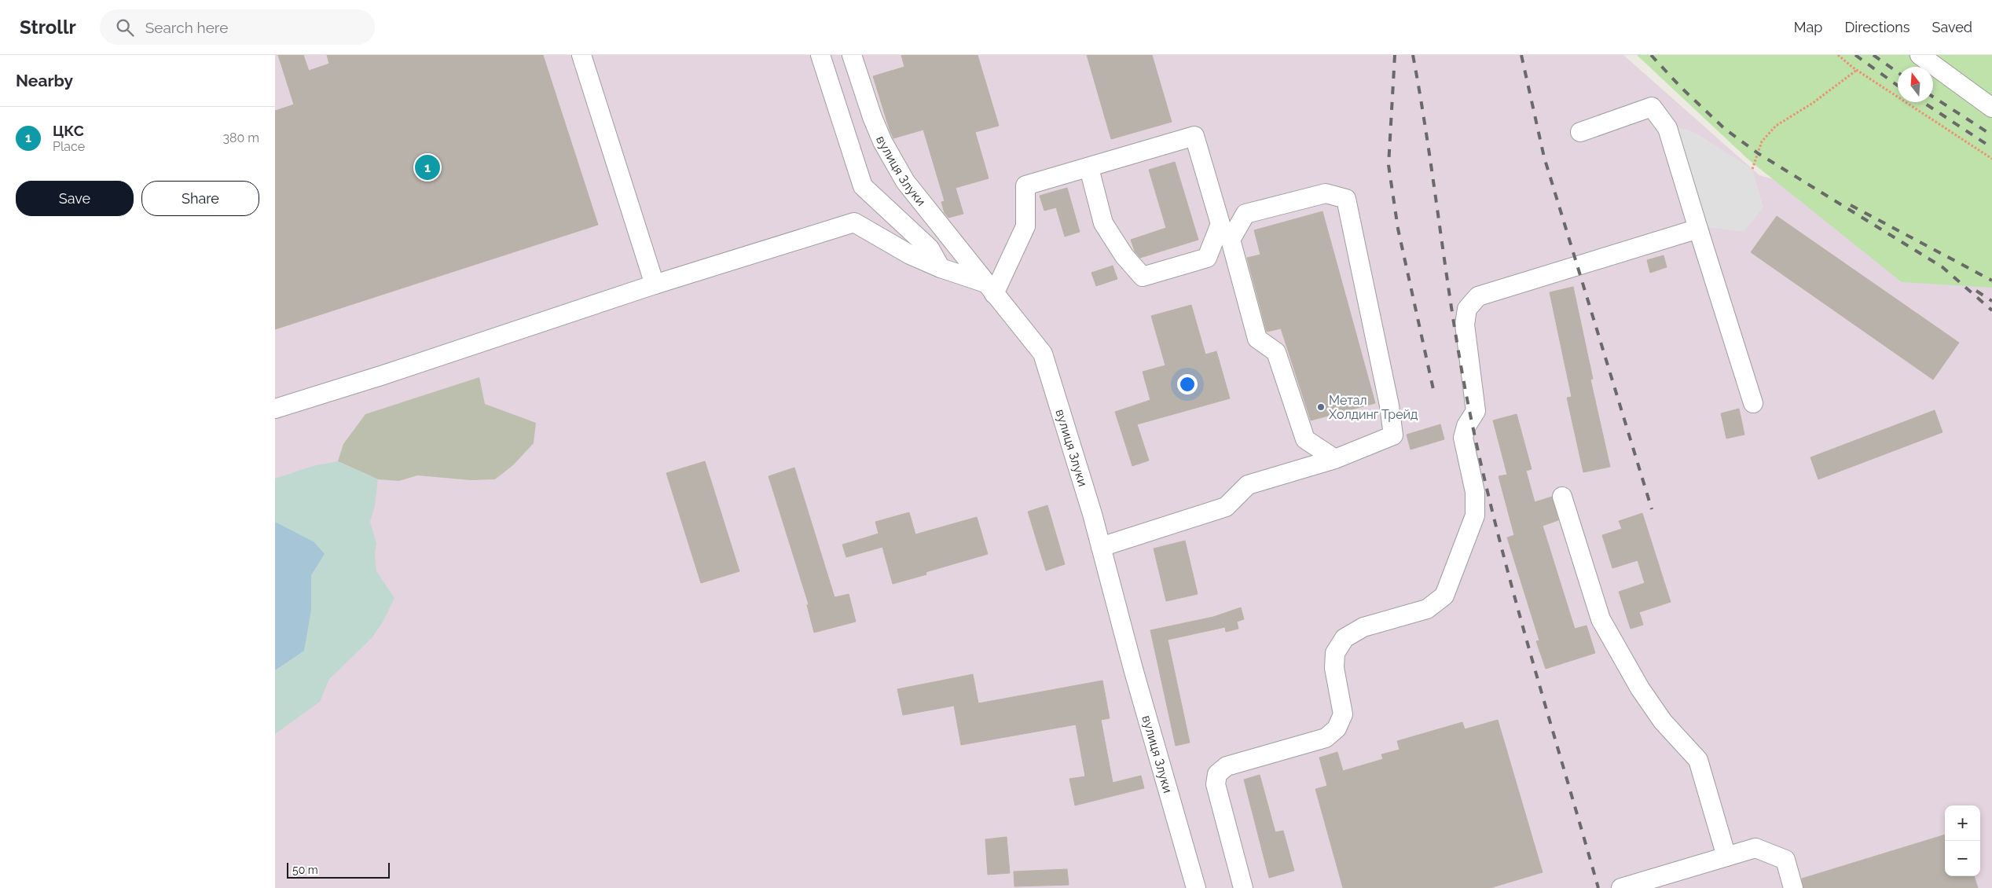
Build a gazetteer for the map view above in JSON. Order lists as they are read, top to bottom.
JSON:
{
  "streets": {
    "street": ["вулиця Злуки"]
  },
  "places": ["Метал Холдинг Трейд"],
  "scale_bar": "50 m",
  "north": "top",
  "page": {
    "header": "Strollr",
    "search": "Search here",
    "nav": ["Map", "Directions", "Saved"],
    "heading": "Nearby",
    "list": [
      {
        "mark": "1",
        "name": "ЦКС",
        "note": "Place",
        "value": "380 m"
      }
    ],
    "pins": "1",
    "buttons": ["Save", "Share"],
    "map_buttons": ["+", "−"],
    "scale": "50 m"
  }
}
